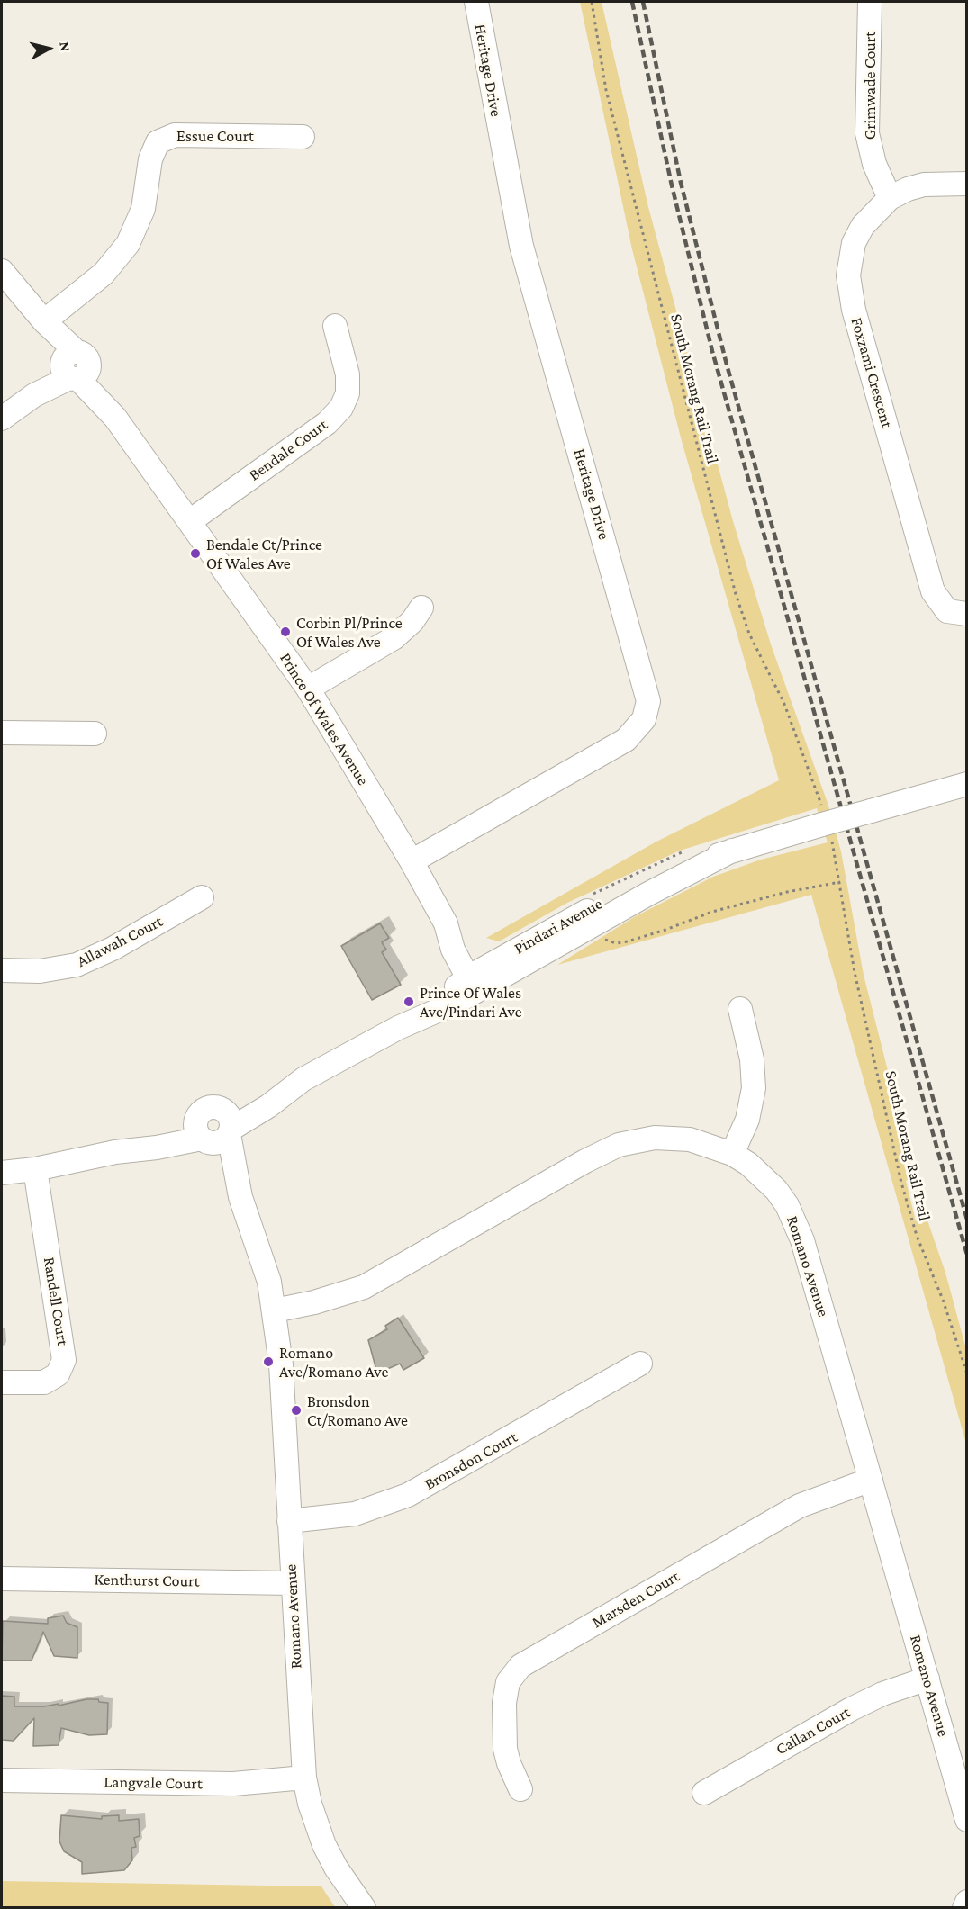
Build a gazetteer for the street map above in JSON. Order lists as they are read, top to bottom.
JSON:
{
  "streets": {
    "street": [
      "Heritage Drive",
      "Grimwade Court",
      "Essue Court",
      "Foxzami Crescent",
      "Bendale Court",
      "Prince Of Wales Avenue",
      "Pindari Avenue",
      "Allawah Court",
      "Romano Avenue",
      "Randell Court",
      "Bronsdon Court",
      "Kenthurst Court",
      "Marsden Court",
      "Callan Court",
      "Langvale Court"
    ],
    "path": ["South Morang Rail Trail"]
  },
  "crossings": [
    ["Heritage Drive", "Prince Of Wales Avenue"],
    ["Grimwade Court", "Foxzami Crescent"],
    ["Essue Court", "Prince Of Wales Avenue"],
    ["Bendale Court", "Prince Of Wales Avenue"],
    ["Prince Of Wales Avenue", "Pindari Avenue"],
    ["Pindari Avenue", "Romano Avenue"],
    ["Pindari Avenue", "Randell Court"],
    ["Romano Avenue", "Bronsdon Court"],
    ["Romano Avenue", "Kenthurst Court"],
    ["Romano Avenue", "Marsden Court"],
    ["Romano Avenue", "Callan Court"],
    ["Romano Avenue", "Langvale Court"]
  ],
  "places": [
    "Bendale Ct/Prince Of Wales Ave",
    "Corbin Pl/Prince Of Wales Ave",
    "Prince Of Wales Ave/Pindari Ave",
    "Romano Ave/Romano Ave",
    "Bronsdon Ct/Romano Ave"
  ],
  "north": "right"
}
